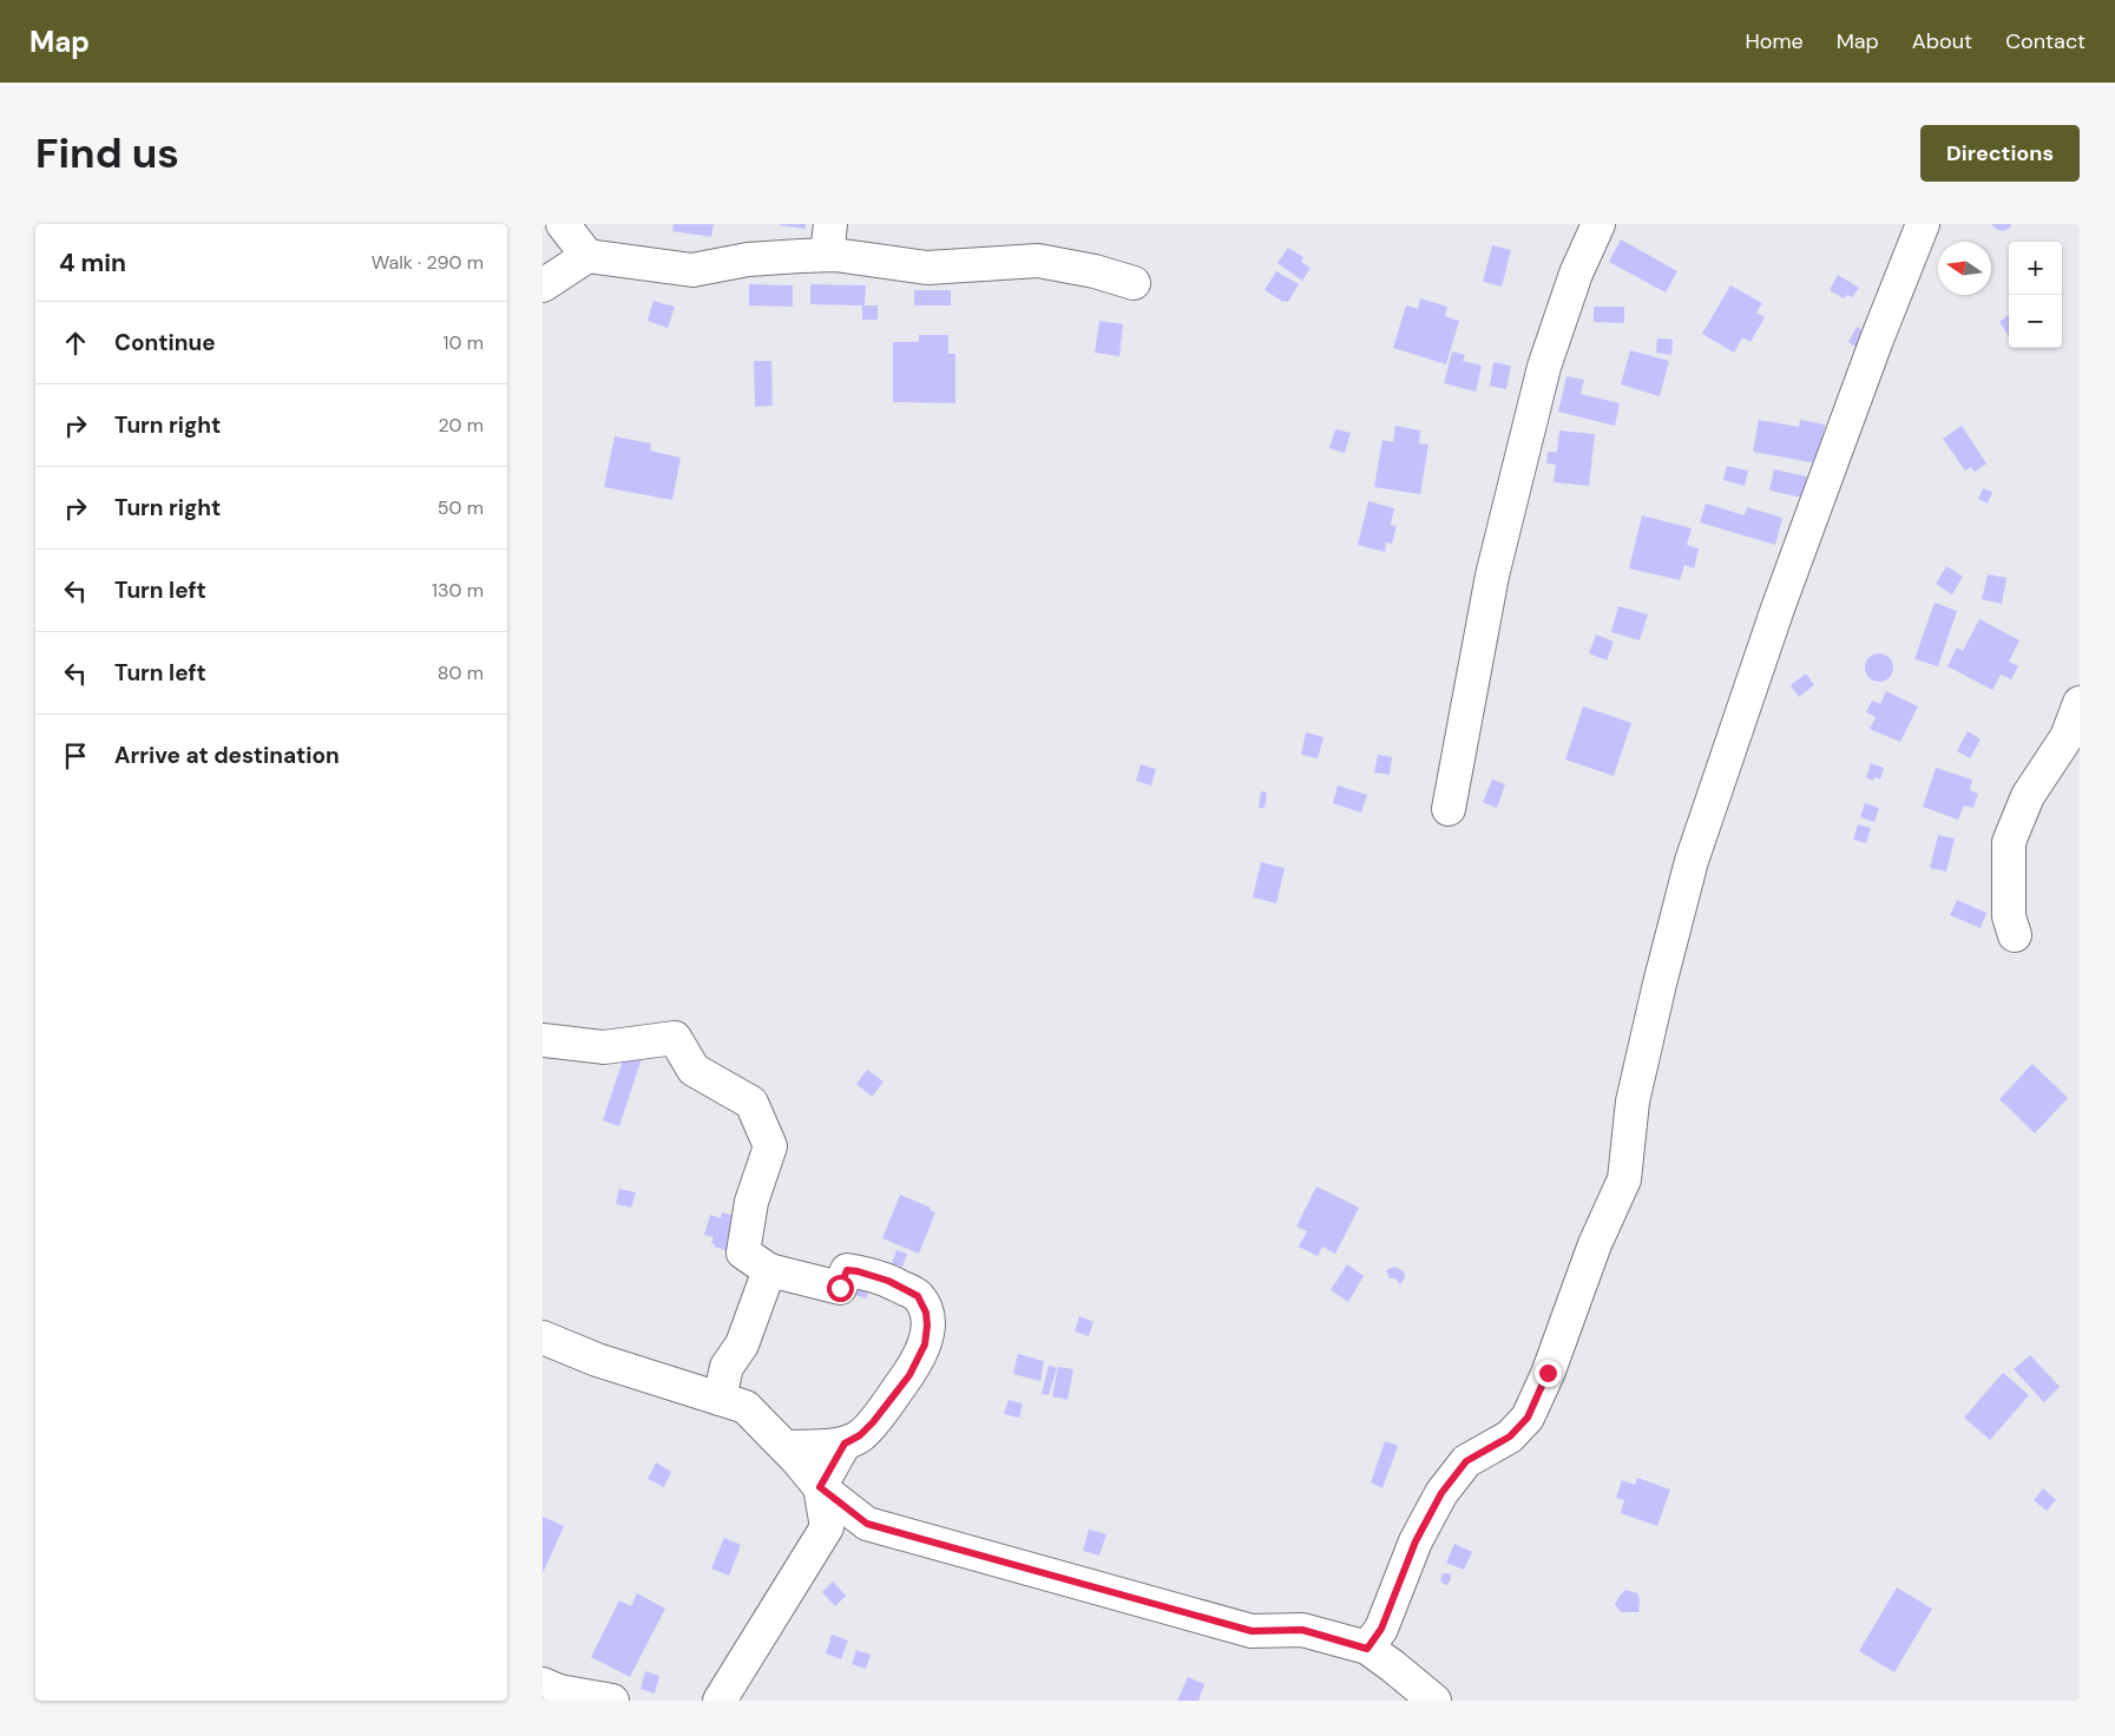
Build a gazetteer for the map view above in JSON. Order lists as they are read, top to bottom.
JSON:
{
  "north": "left",
  "page": {
    "header": "Map",
    "nav": [
      "Home",
      "Map",
      "About",
      "Contact"
    ],
    "buttons": "Directions",
    "title": "Find us",
    "heading": ["4 min", "Walk · 290 m"],
    "map_buttons": ["+", "−"],
    "list": [
      ["Continue", "10 m"],
      ["Turn right", "20 m"],
      ["Turn right", "50 m"],
      ["Turn left", "130 m"],
      ["Turn left", "80 m"],
      "Arrive at destination"
    ]
  }
}
